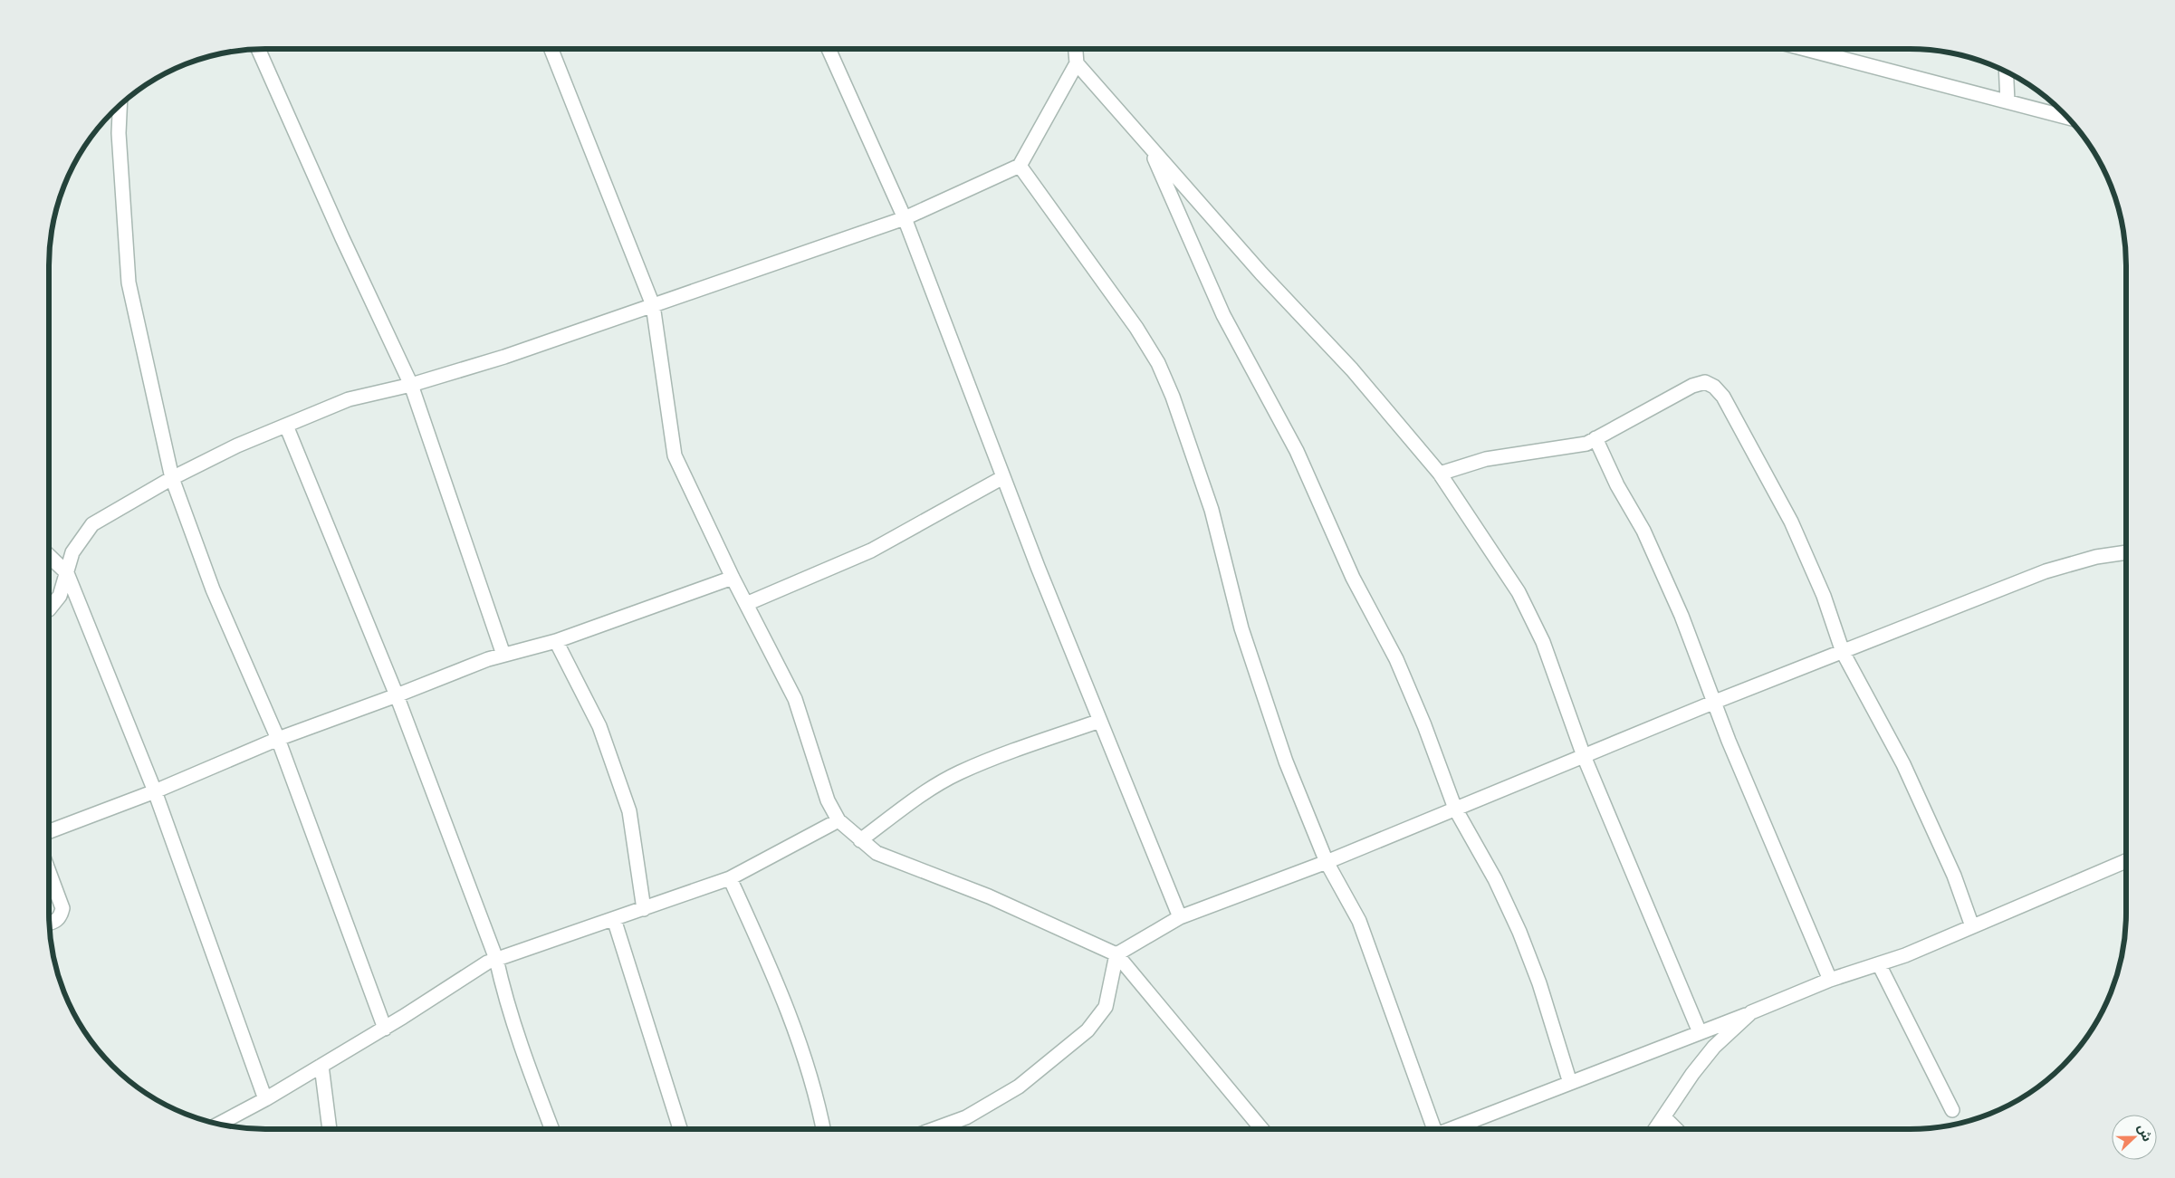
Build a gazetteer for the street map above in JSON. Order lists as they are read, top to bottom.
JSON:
{
  "north": "right"
}
